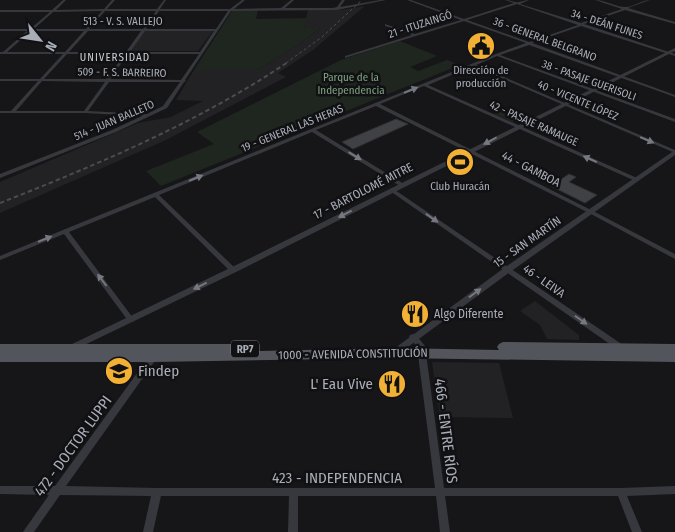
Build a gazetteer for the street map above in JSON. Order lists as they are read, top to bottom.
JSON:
{
  "streets": {
    "main road": ["RP7", "1000 - AVENIDA CONSTITUCIÓN"],
    "street": [
      "513 - V. S. VALLEJO",
      "21 - ITUZAINGÓ",
      "34 - DEÁN FUNES",
      "36 - GENERAL BELGRANO",
      "509 - F. S. BARREIRO",
      "38 - PASAJE GUERISOLI",
      "40 - VICENTE LÓPEZ",
      "514 - JUAN BALLETO",
      "42 - PASAJE RAMAUGE",
      "19 - GENERAL LAS HERAS",
      "44 - GAMBOA",
      "17 - BARTOLOMÉ MITRE",
      "15 - SAN MARTÍN",
      "46 - LEIVA",
      "466 - ENTRE RÍOS",
      "472 - DOCTOR LUPPI",
      "423 - INDEPENDENCIA"
    ]
  },
  "crossings": [
    ["513 - V. S. VALLEJO", "514 - JUAN BALLETO"],
    ["21 - ITUZAINGÓ", "34 - DEÁN FUNES"],
    ["21 - ITUZAINGÓ", "36 - GENERAL BELGRANO"],
    ["34 - DEÁN FUNES", "19 - GENERAL LAS HERAS"],
    ["34 - DEÁN FUNES", "17 - BARTOLOMÉ MITRE"],
    ["36 - GENERAL BELGRANO", "19 - GENERAL LAS HERAS"],
    ["36 - GENERAL BELGRANO", "17 - BARTOLOMÉ MITRE"],
    ["509 - F. S. BARREIRO", "514 - JUAN BALLETO"],
    ["38 - PASAJE GUERISOLI", "19 - GENERAL LAS HERAS"],
    ["38 - PASAJE GUERISOLI", "17 - BARTOLOMÉ MITRE"],
    ["40 - VICENTE LÓPEZ", "19 - GENERAL LAS HERAS"],
    ["40 - VICENTE LÓPEZ", "17 - BARTOLOMÉ MITRE"],
    ["40 - VICENTE LÓPEZ", "15 - SAN MARTÍN"],
    ["42 - PASAJE RAMAUGE", "19 - GENERAL LAS HERAS"],
    ["42 - PASAJE RAMAUGE", "17 - BARTOLOMÉ MITRE"],
    ["42 - PASAJE RAMAUGE", "15 - SAN MARTÍN"],
    ["19 - GENERAL LAS HERAS", "44 - GAMBOA"],
    ["44 - GAMBOA", "17 - BARTOLOMÉ MITRE"],
    ["44 - GAMBOA", "15 - SAN MARTÍN"],
    ["17 - BARTOLOMÉ MITRE", "46 - LEIVA"],
    ["17 - BARTOLOMÉ MITRE", "1000 - AVENIDA CONSTITUCIÓN"],
    ["15 - SAN MARTÍN", "46 - LEIVA"],
    ["15 - SAN MARTÍN", "1000 - AVENIDA CONSTITUCIÓN"],
    ["46 - LEIVA", "1000 - AVENIDA CONSTITUCIÓN"],
    ["1000 - AVENIDA CONSTITUCIÓN", "466 - ENTRE RÍOS"],
    ["1000 - AVENIDA CONSTITUCIÓN", "472 - DOCTOR LUPPI"],
    ["466 - ENTRE RÍOS", "423 - INDEPENDENCIA"],
    ["472 - DOCTOR LUPPI", "423 - INDEPENDENCIA"]
  ],
  "one_way": [
    "40 - VICENTE LÓPEZ",
    "42 - PASAJE RAMAUGE",
    "19 - GENERAL LAS HERAS",
    "17 - BARTOLOMÉ MITRE",
    "46 - LEIVA"
  ],
  "districts": ["UNIVERSIDAD"],
  "parks": ["Parque de la Independencia"],
  "places": {
    "public building": ["Dirección de producción"],
    "sports": ["Club Huracán"],
    "restaurant": ["Algo Diferente", "L' Eau Vive"],
    "school or university": ["Findep"]
  },
  "north": "bottom right"
}
